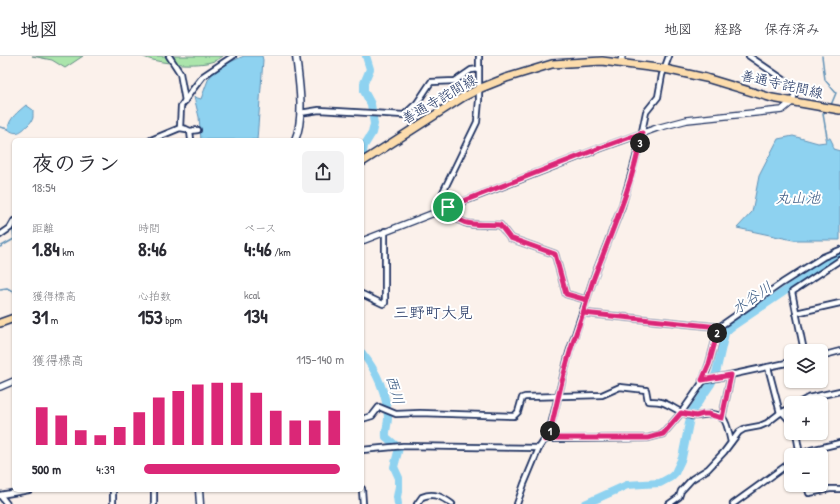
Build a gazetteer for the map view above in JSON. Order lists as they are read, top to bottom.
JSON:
{
  "streets": {
    "main road": ["善通寺詫間線"]
  },
  "districts": ["三野町大見"],
  "water": ["丸山池", "水谷川", "西川"],
  "page": {
    "header": "地図",
    "nav": ["地図", "経路", "保存済み"],
    "pins": ["3", "2", "1"],
    "heading": ["夜のラン", "18:54"],
    "stats": [
      ["距離", "1.84 km"],
      ["時間", "8:46"],
      ["ペース", "4:46 /km"],
      ["獲得標高", "31 m"],
      ["心拍数", "153 bpm"],
      ["kcal", "134"]
    ],
    "chart": ["獲得標高", "115–140 m"],
    "map_buttons": ["+", "−"],
    "list": [
      {
        "name": "500 m",
        "note": "4:39"
      }
    ]
  }
}
